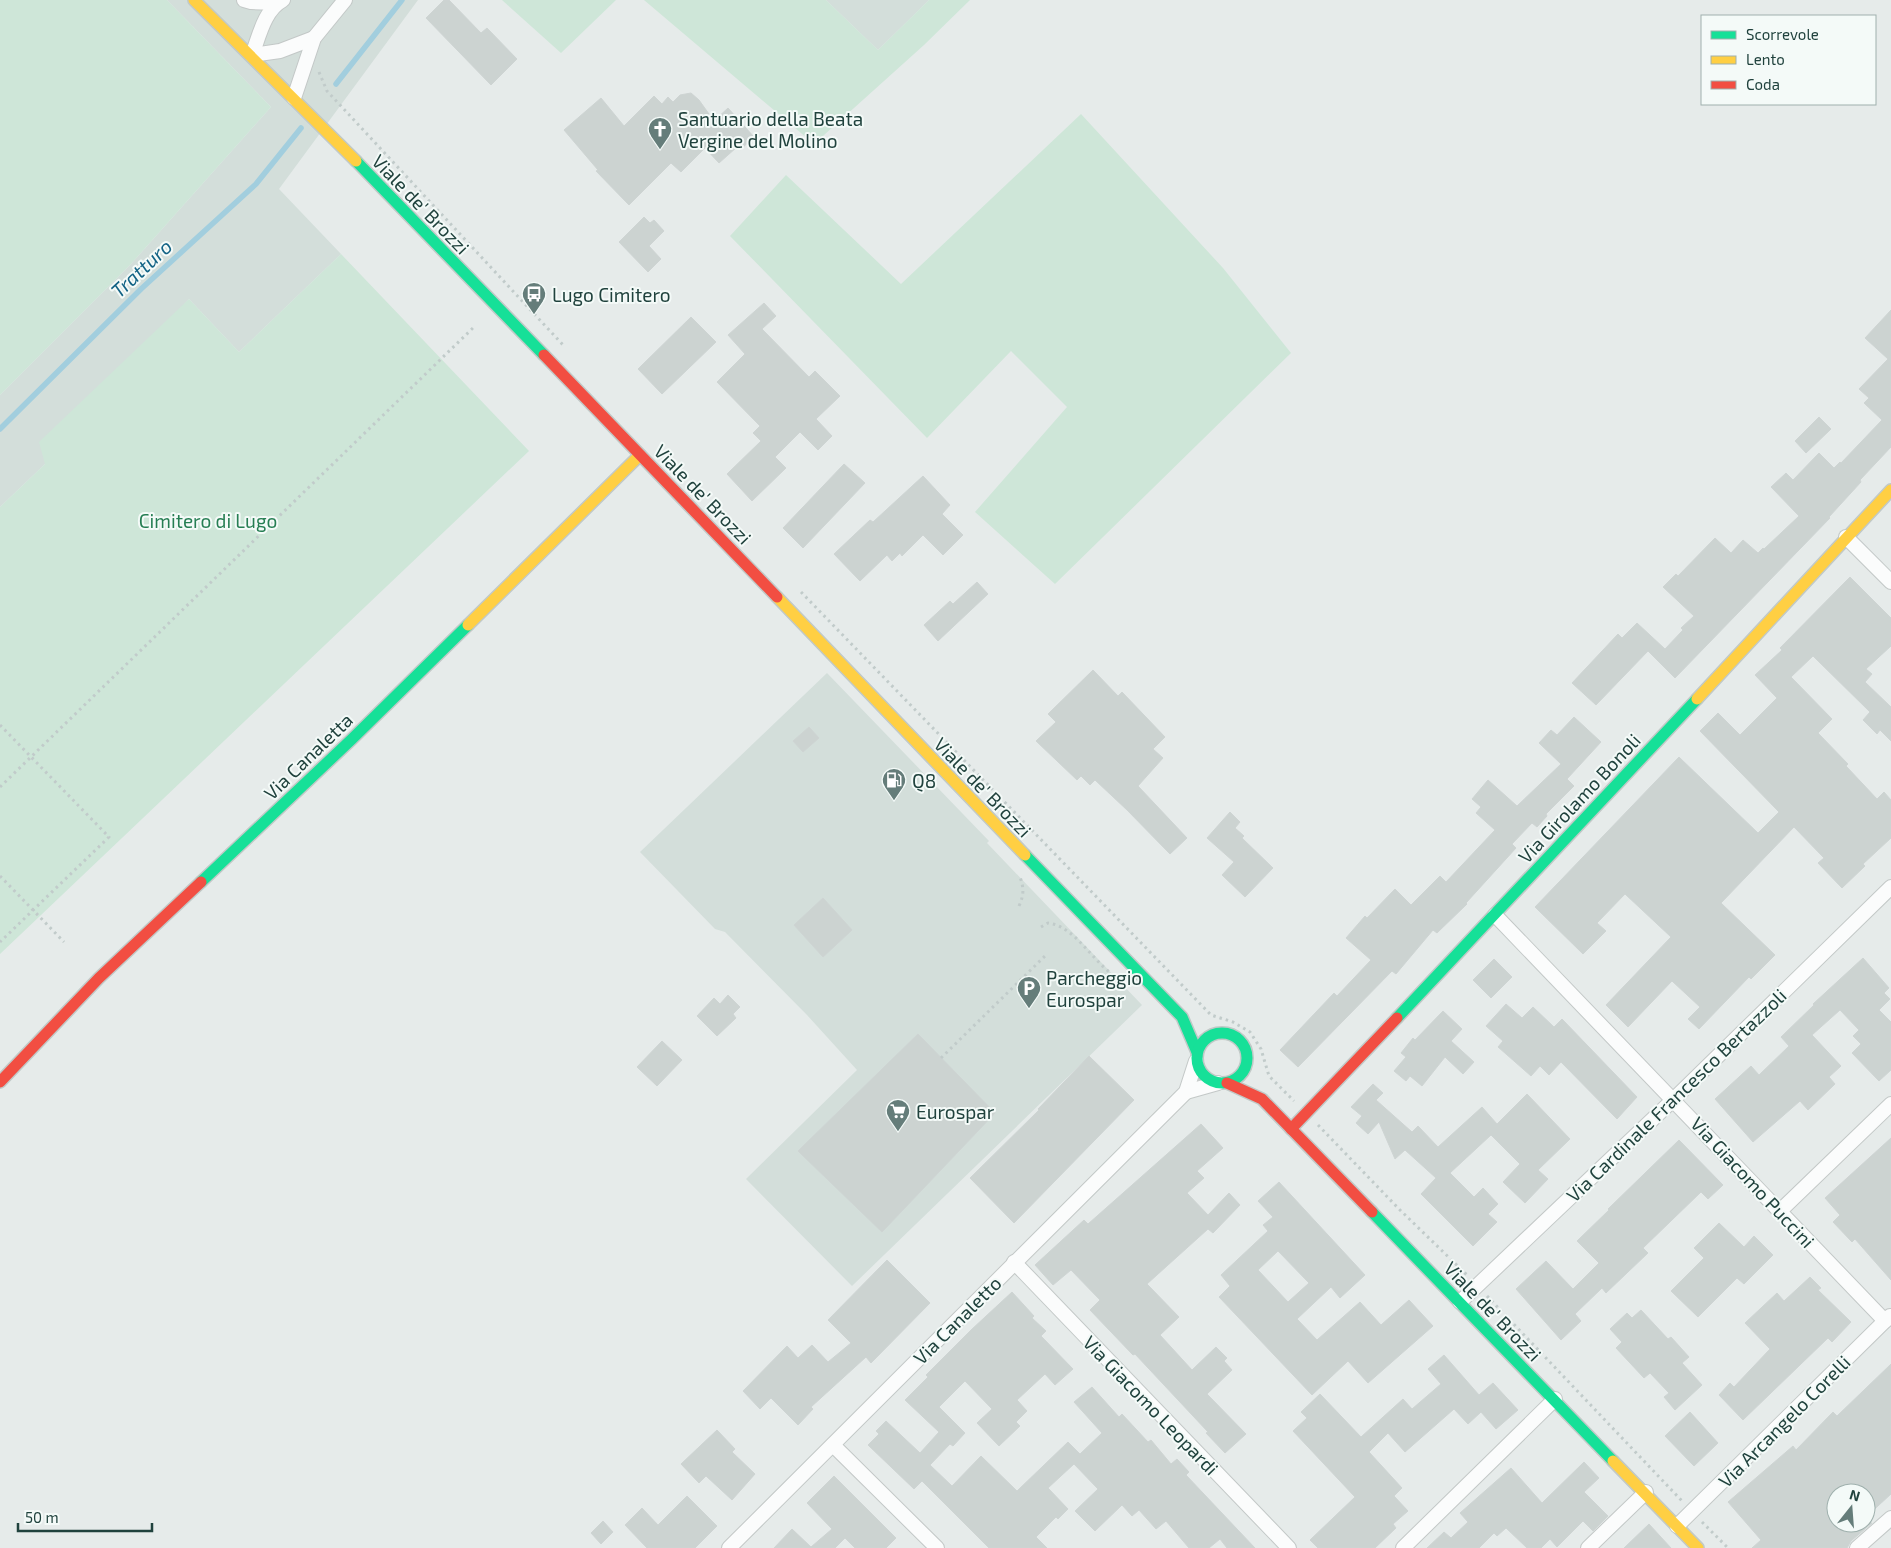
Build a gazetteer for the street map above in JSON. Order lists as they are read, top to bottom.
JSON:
{
  "streets": {
    "street": [
      "Viale de' Brozzi",
      "Via Canaletta",
      "Via Girolamo Bonoli",
      "Via Cardinale Francesco Bertazzoli",
      "Via Giacomo Puccini",
      "Via Canaletto",
      "Via Giacomo Leopardi",
      "Via Arcangelo Corelli"
    ]
  },
  "crossings": [
    ["Viale de' Brozzi", "Via Canaletta"],
    ["Viale de' Brozzi", "Via Girolamo Bonoli"],
    ["Viale de' Brozzi", "Via Cardinale Francesco Bertazzoli"],
    ["Viale de' Brozzi", "Via Canaletto"],
    ["Viale de' Brozzi", "Via Arcangelo Corelli"],
    ["Via Girolamo Bonoli", "Via Giacomo Puccini"],
    ["Via Cardinale Francesco Bertazzoli", "Via Giacomo Puccini"],
    ["Via Giacomo Puccini", "Via Arcangelo Corelli"],
    ["Via Canaletto", "Via Giacomo Leopardi"]
  ],
  "water": ["Tratturo"],
  "parks": ["Cimitero di Lugo"],
  "places": {
    "church": ["Santuario della Beata Vergine del Molino"],
    "bus stop": ["Lugo Cimitero"],
    "fuel station": ["Q8"],
    "parking": ["Parcheggio Eurospar"],
    "supermarket": ["Eurospar"]
  },
  "legend": ["Scorrevole", "Lento", "Coda"],
  "scale_bar": "50 m",
  "north": "top"
}
